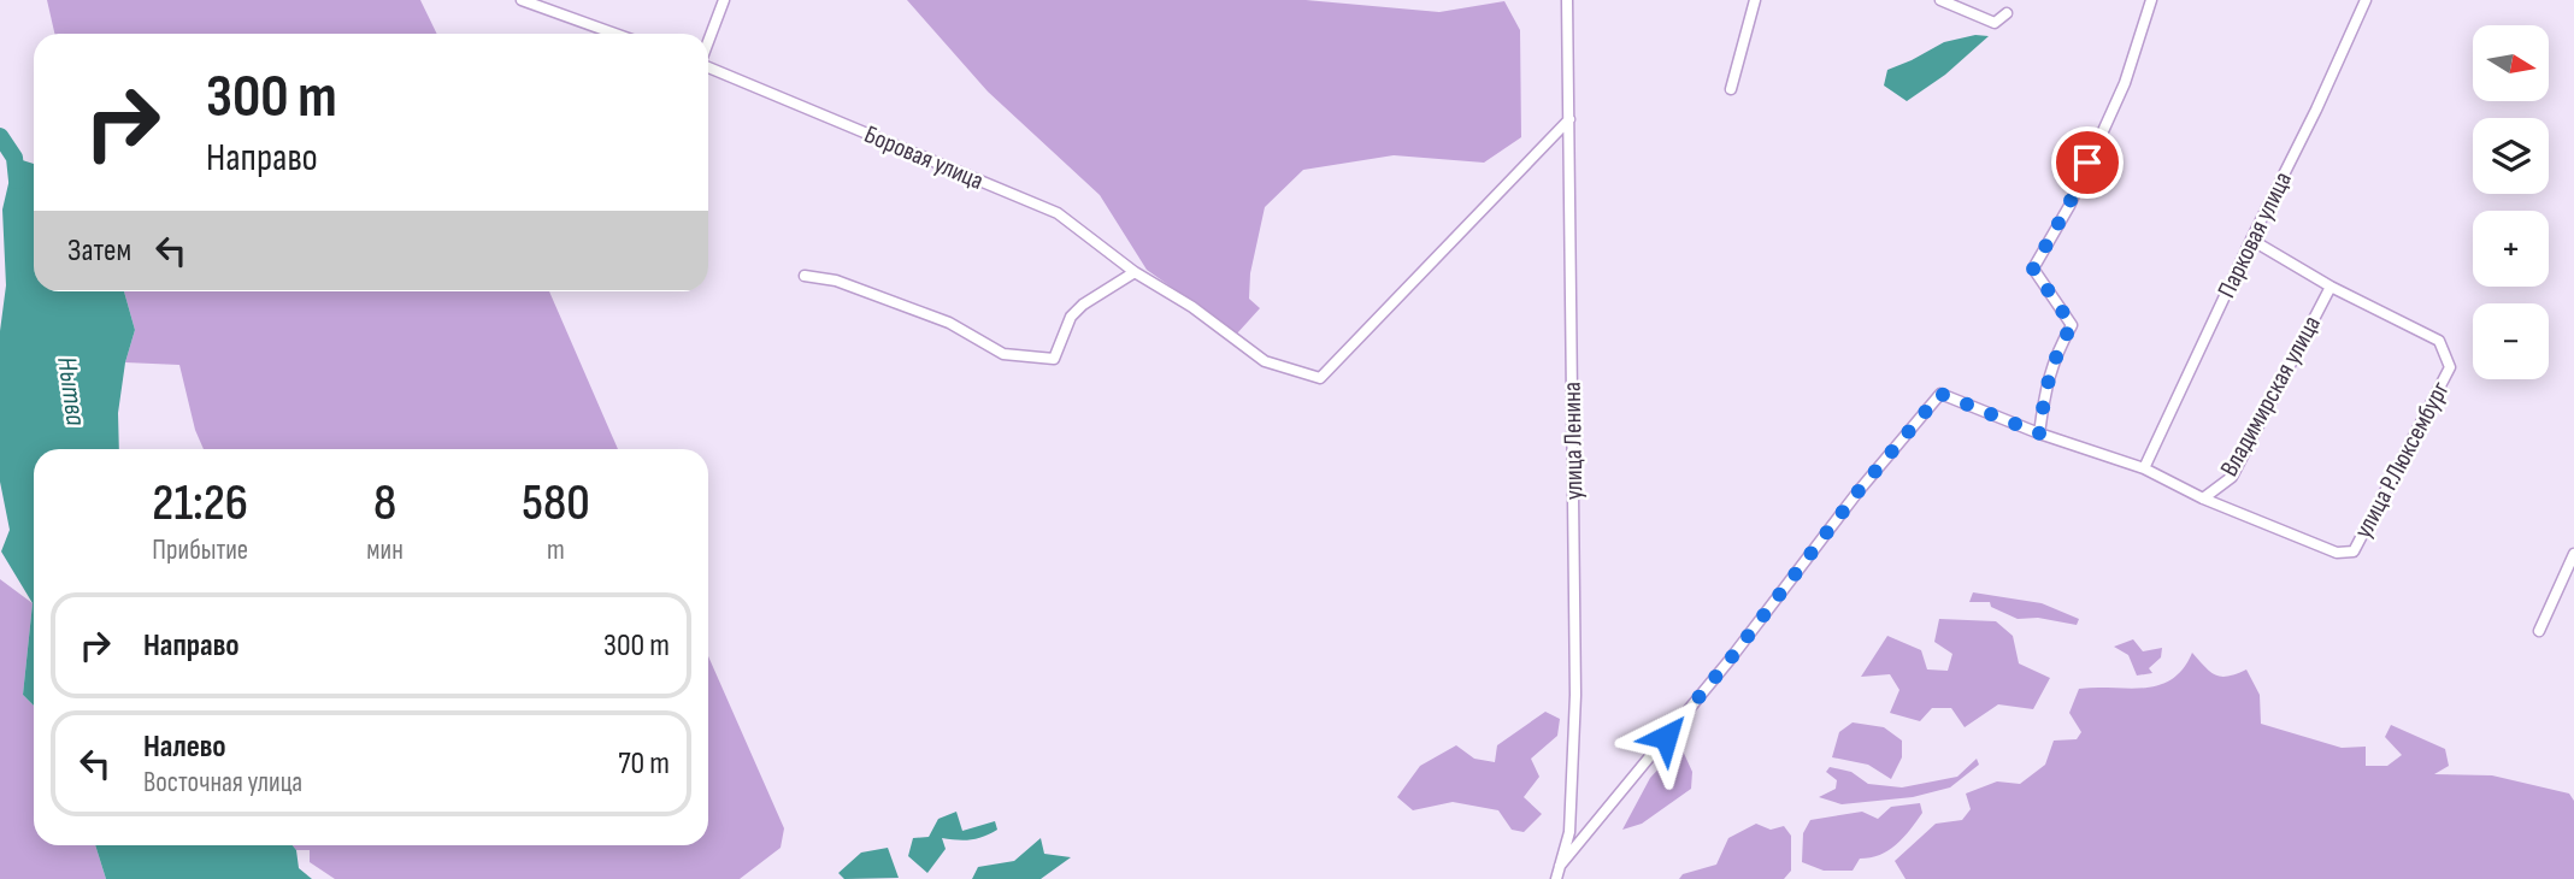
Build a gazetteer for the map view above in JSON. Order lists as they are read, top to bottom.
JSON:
{
  "streets": {
    "street": [
      "Боровая улица",
      "Парковая улица",
      "Владимирская улица",
      "улица Ленина",
      "улица Р.Люксембург"
    ]
  },
  "crossings": [
    ["Боровая улица", "улица Ленина"],
    ["Владимирская улица", "улица Р.Люксембург"]
  ],
  "water": ["Нытва"],
  "north": "right",
  "page": {
    "map_buttons": ["+", "−"],
    "turn": ["300 m", "Направо"],
    "then": "Затем",
    "eta": [
      "21:26",
      "Прибытие",
      "8",
      "мин",
      "580",
      "m"
    ],
    "list": [
      {
        "name": "Направо",
        "value": "300 m"
      },
      {
        "name": "Налево",
        "note": "Восточная улица",
        "value": "70 m"
      }
    ]
  }
}
